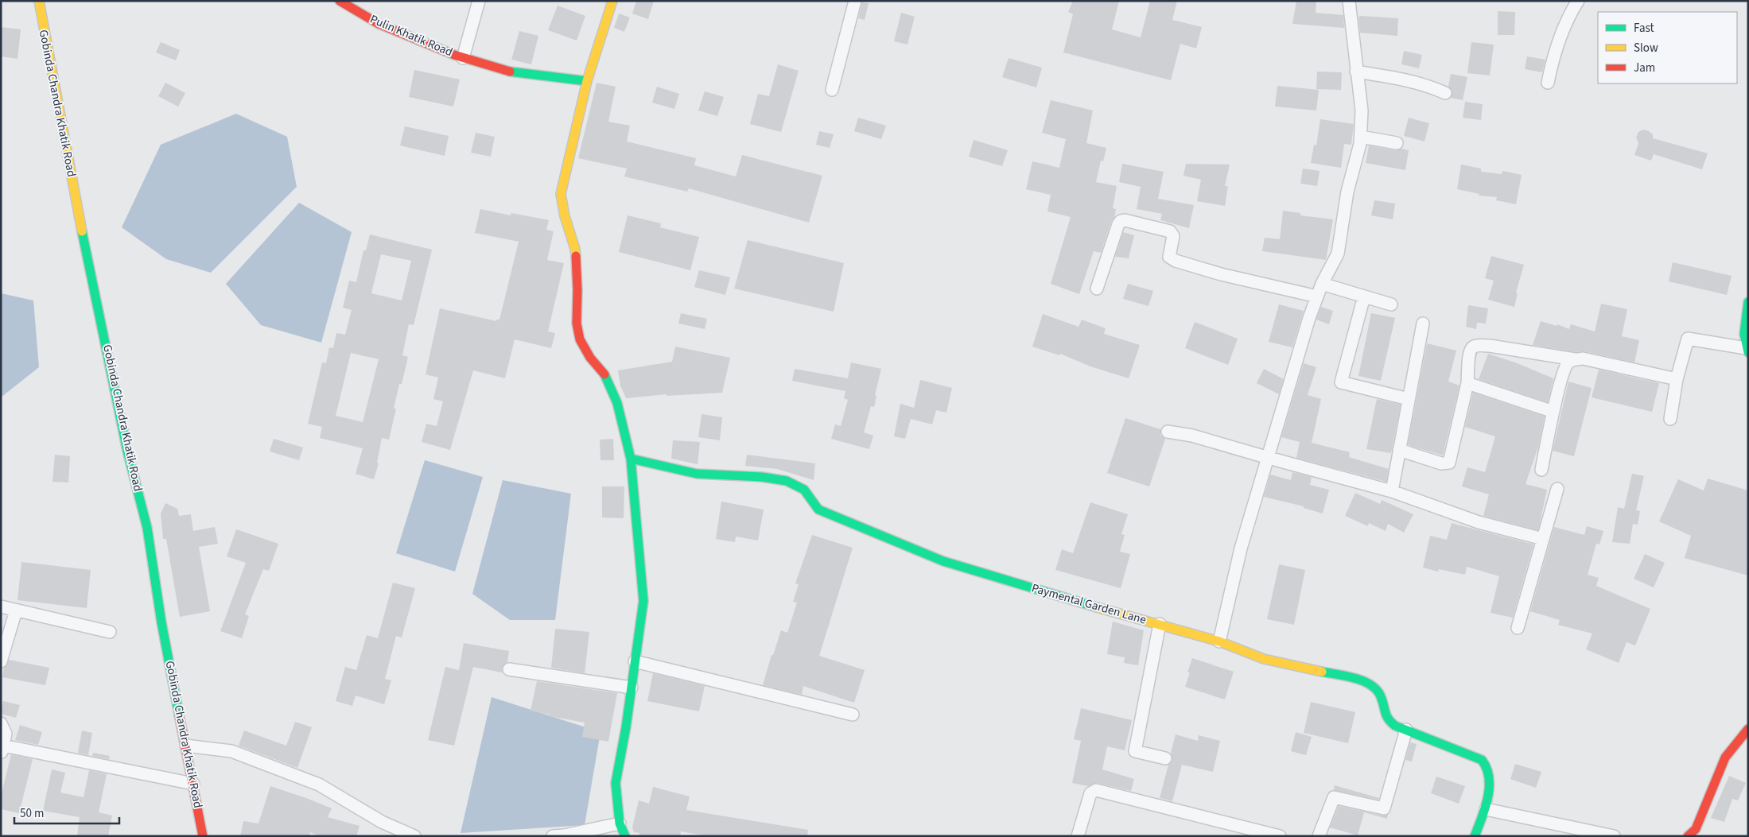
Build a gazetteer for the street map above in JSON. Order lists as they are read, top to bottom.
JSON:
{
  "streets": {
    "street": ["Pulin Khatik Road", "Gobinda Chandra Khatik Road", "Paymental Garden Lane"]
  },
  "legend": ["Fast", "Slow", "Jam"],
  "scale_bar": "50 m"
}
